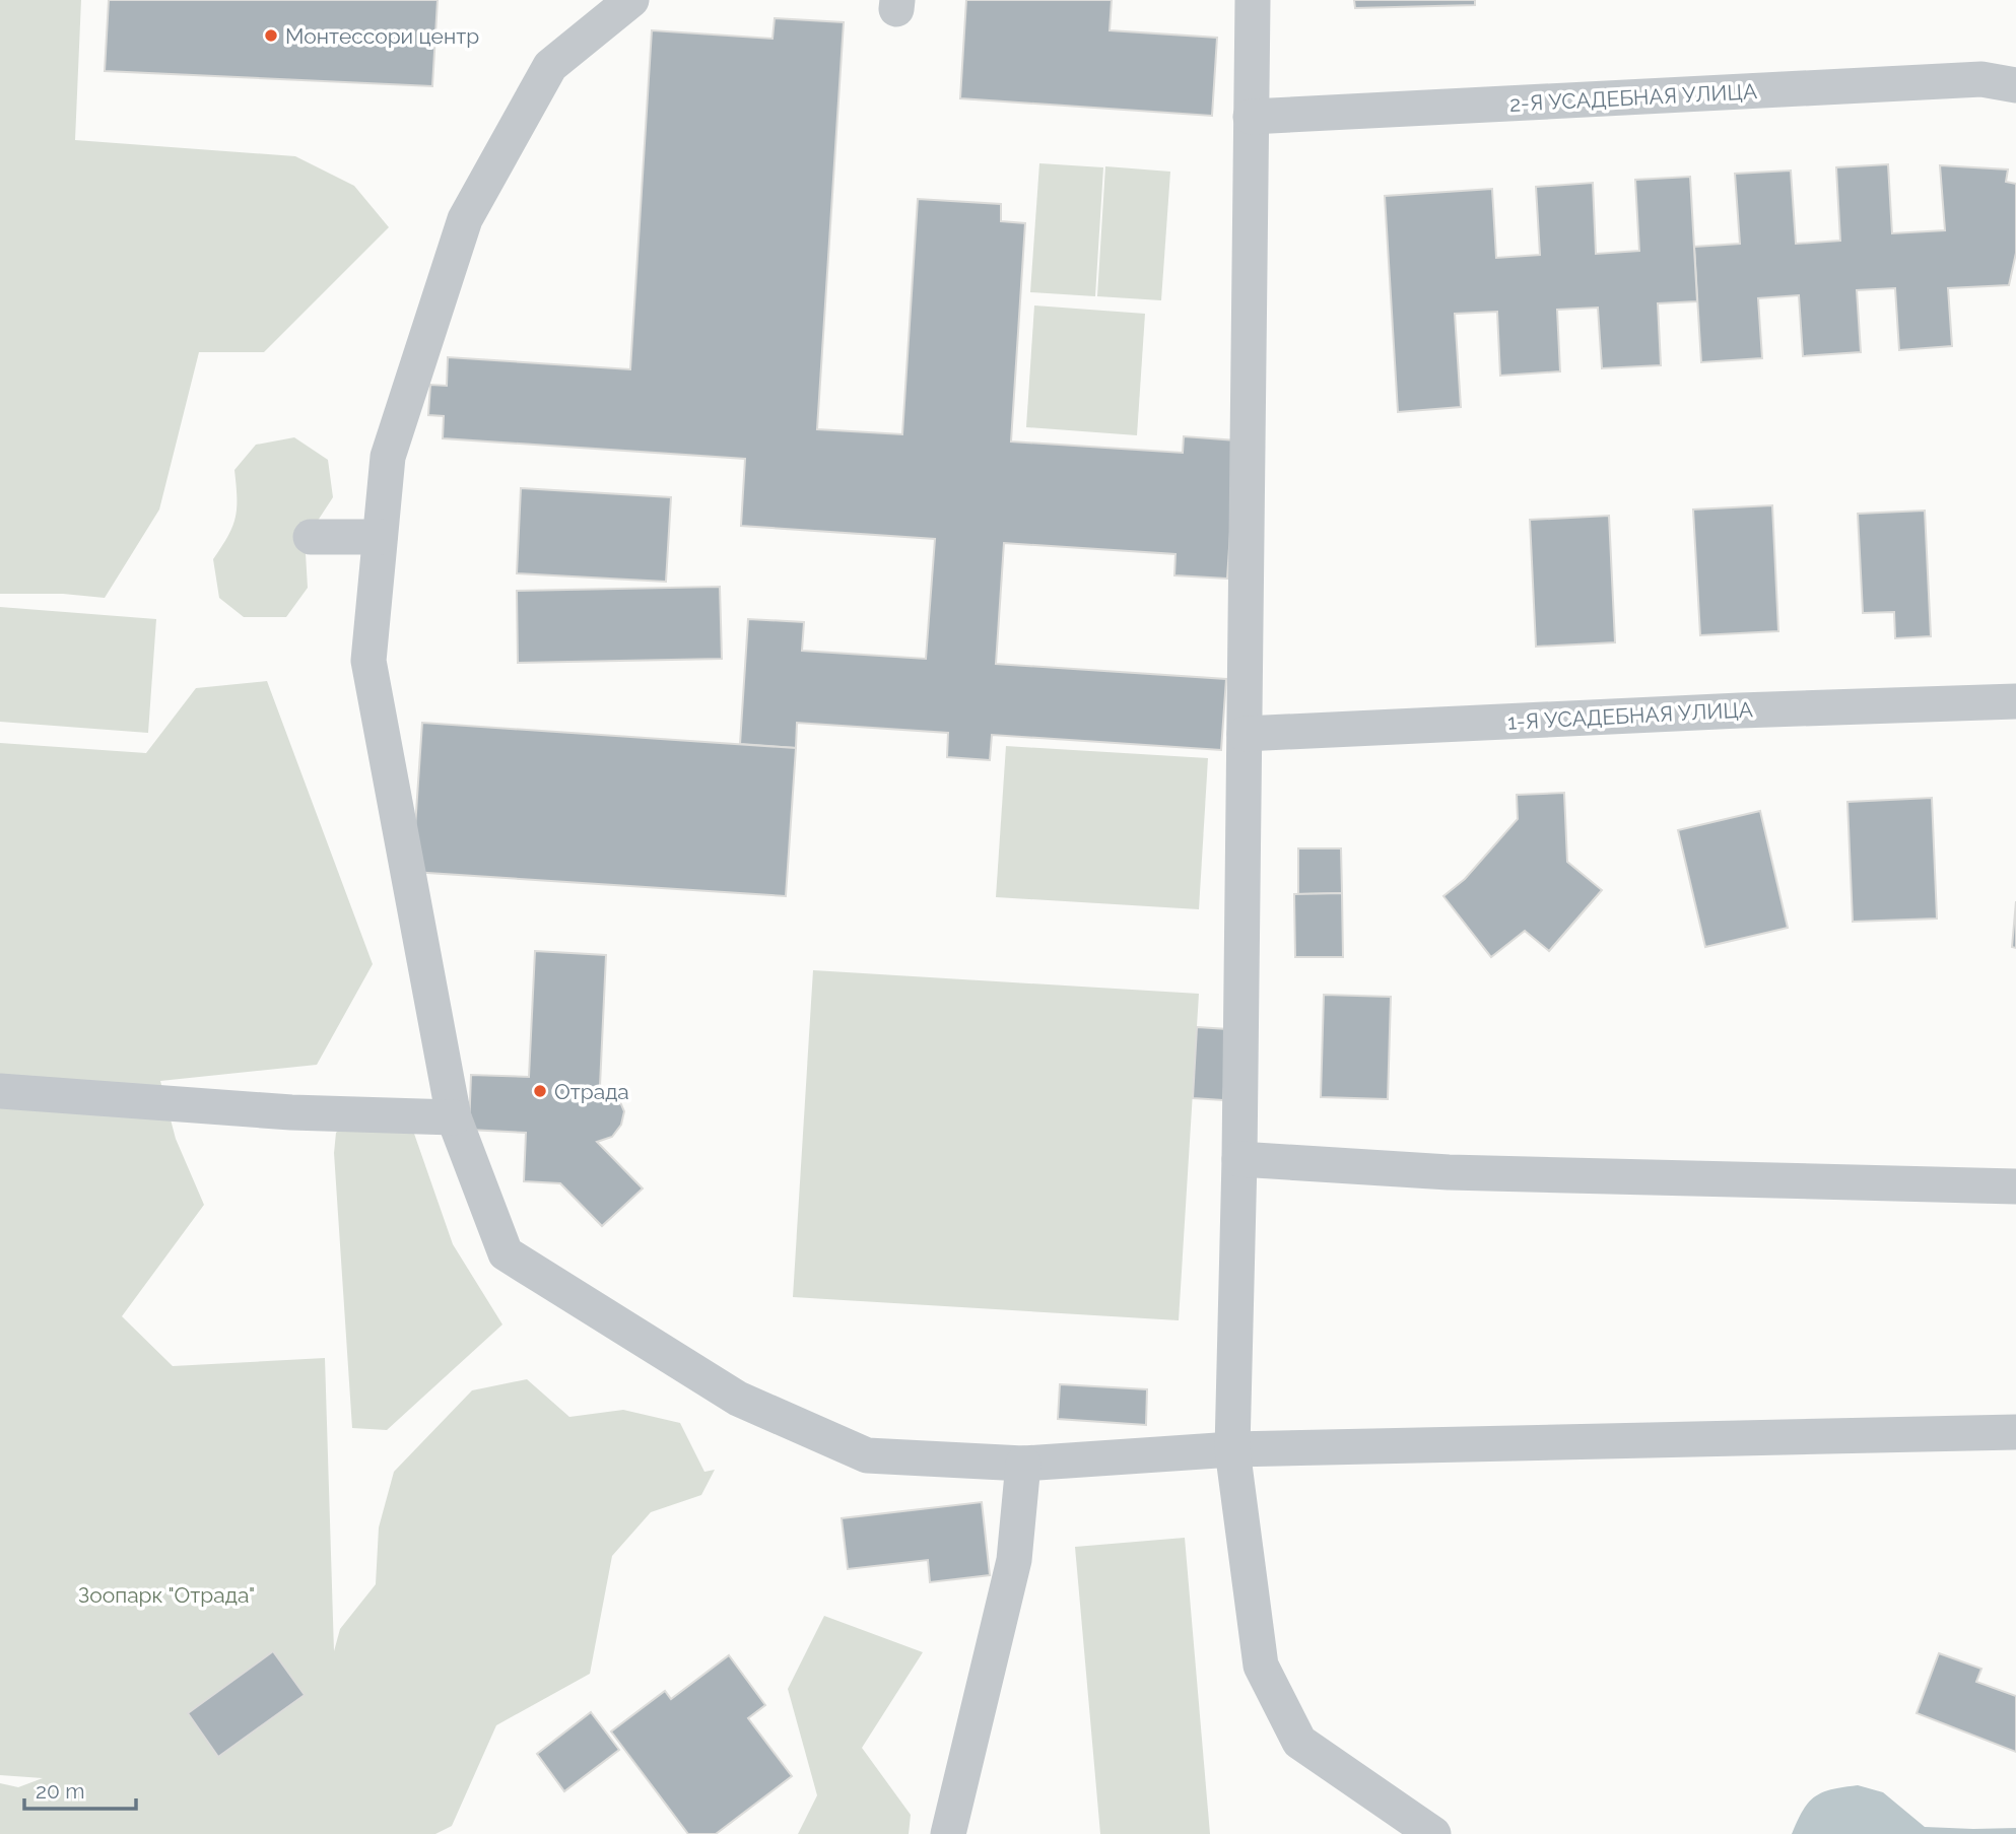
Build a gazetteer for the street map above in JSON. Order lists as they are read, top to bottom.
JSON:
{
  "streets": {
    "street": ["2-Я УСАДЕБНАЯ УЛИЦА", "1-Я УСАДЕБНАЯ УЛИЦА"]
  },
  "parks": ["Зоопарк \"Отрада\""],
  "places": ["Монтессори центр", "Отрада"],
  "scale_bar": "20 m"
}
